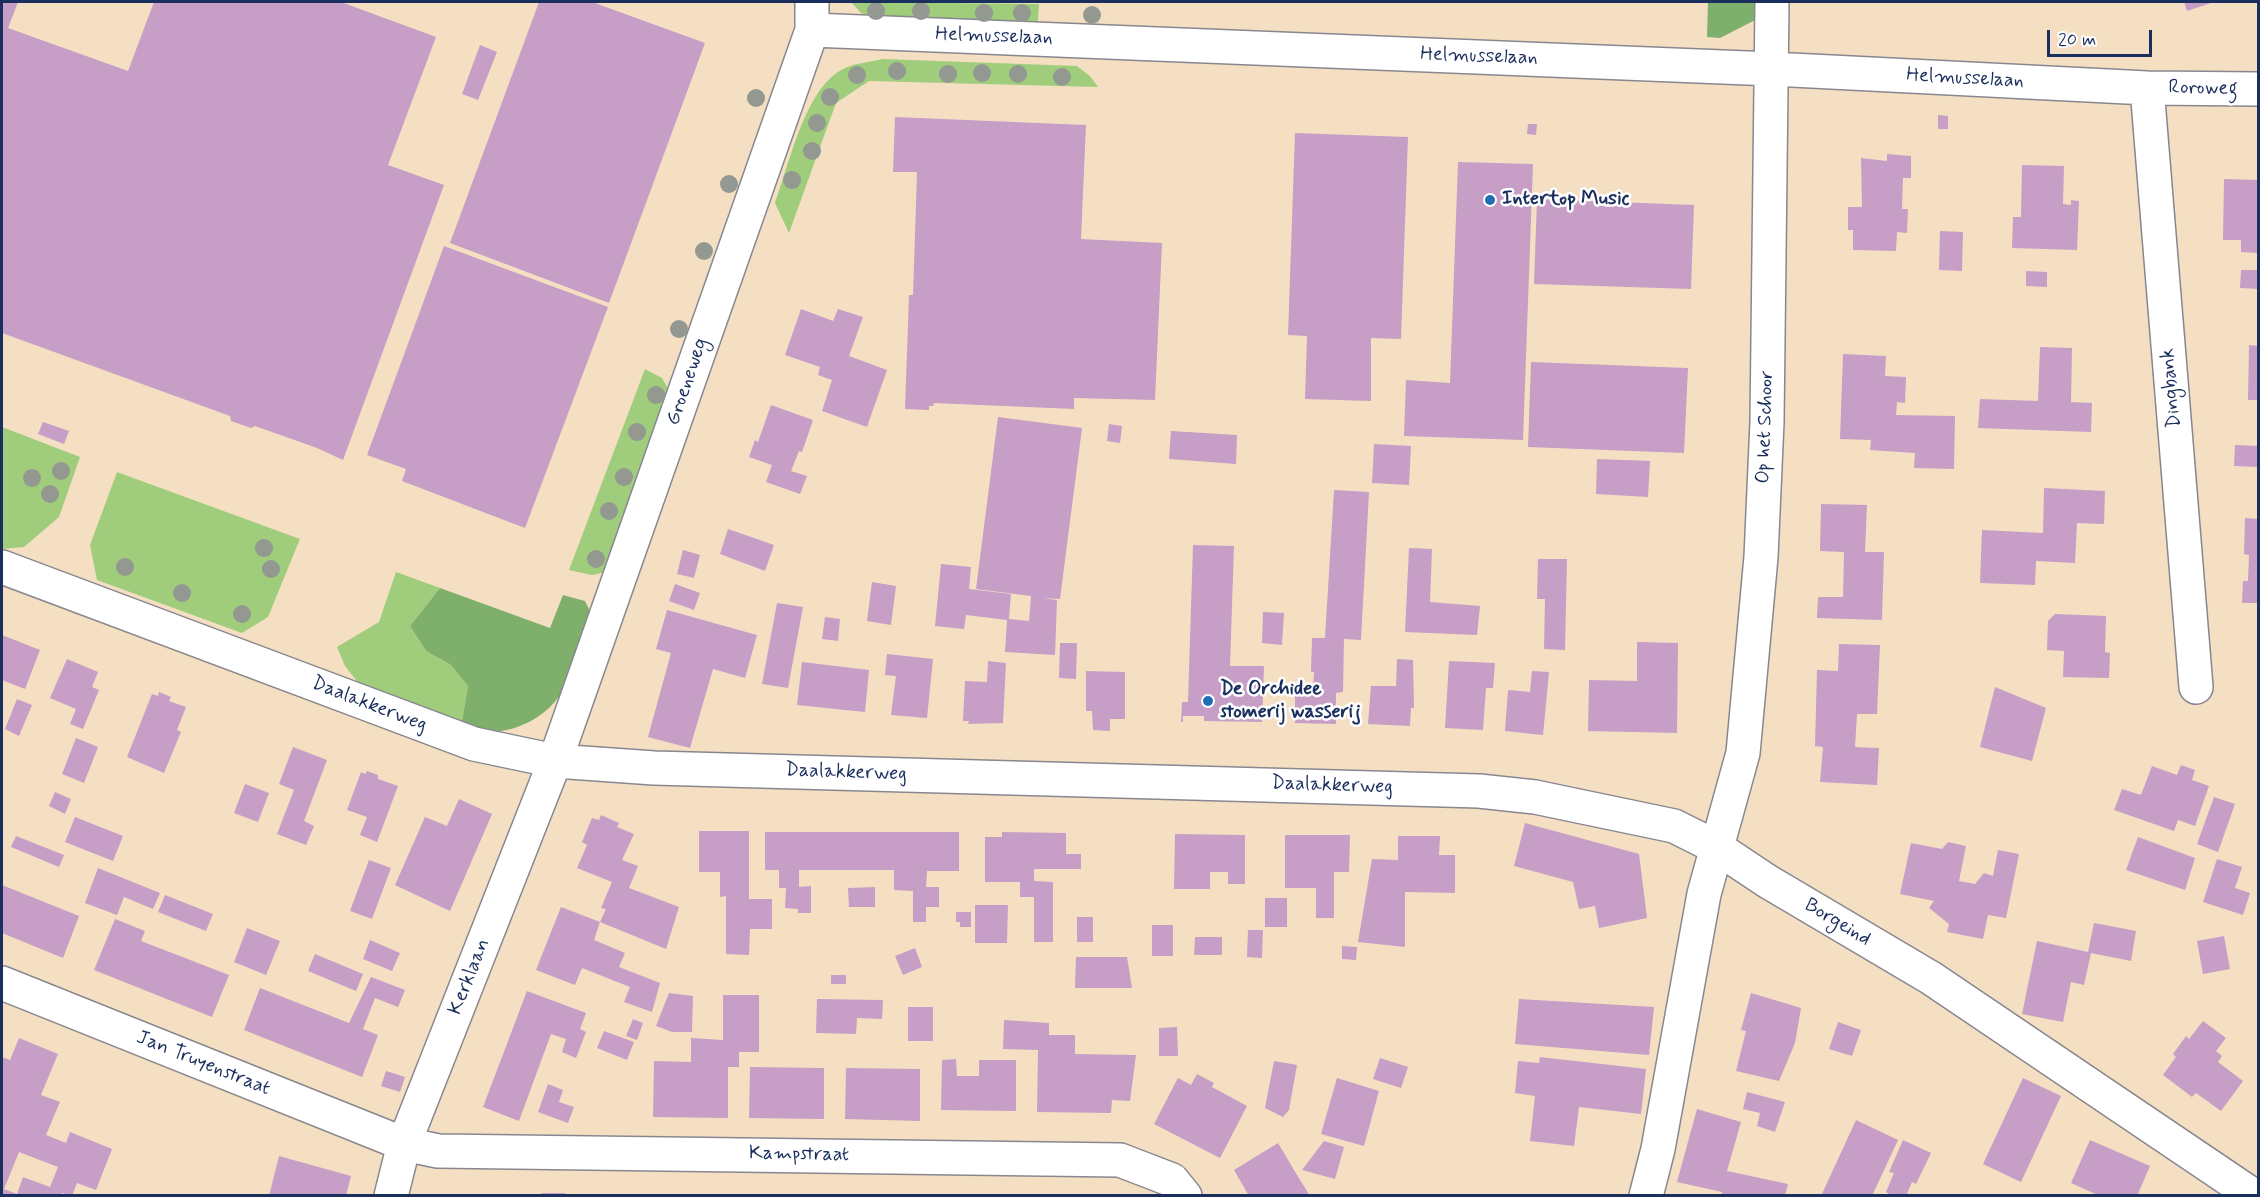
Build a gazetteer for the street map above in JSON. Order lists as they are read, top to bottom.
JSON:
{
  "streets": {
    "street": [
      "Helmusselaan",
      "Roroweg",
      "Groeneweg",
      "Dingbank",
      "Op het Schoor",
      "Daalakkerweg",
      "Borgeind",
      "Kerklaan",
      "Jan Truyenstraat",
      "Kampstraat"
    ]
  },
  "crossings": [
    ["Helmusselaan", "Roroweg"],
    ["Helmusselaan", "Groeneweg"],
    ["Helmusselaan", "Dingbank"],
    ["Helmusselaan", "Op het Schoor"],
    ["Roroweg", "Dingbank"],
    ["Groeneweg", "Daalakkerweg"],
    ["Groeneweg", "Kerklaan"],
    ["Op het Schoor", "Daalakkerweg"],
    ["Op het Schoor", "Borgeind"],
    ["Daalakkerweg", "Borgeind"],
    ["Daalakkerweg", "Kerklaan"],
    ["Kerklaan", "Jan Truyenstraat"],
    ["Kerklaan", "Kampstraat"],
    ["Jan Truyenstraat", "Kampstraat"]
  ],
  "places": ["Intertop Music", "De Orchidee stomerij wasserij"],
  "scale_bar": "20 m"
}
